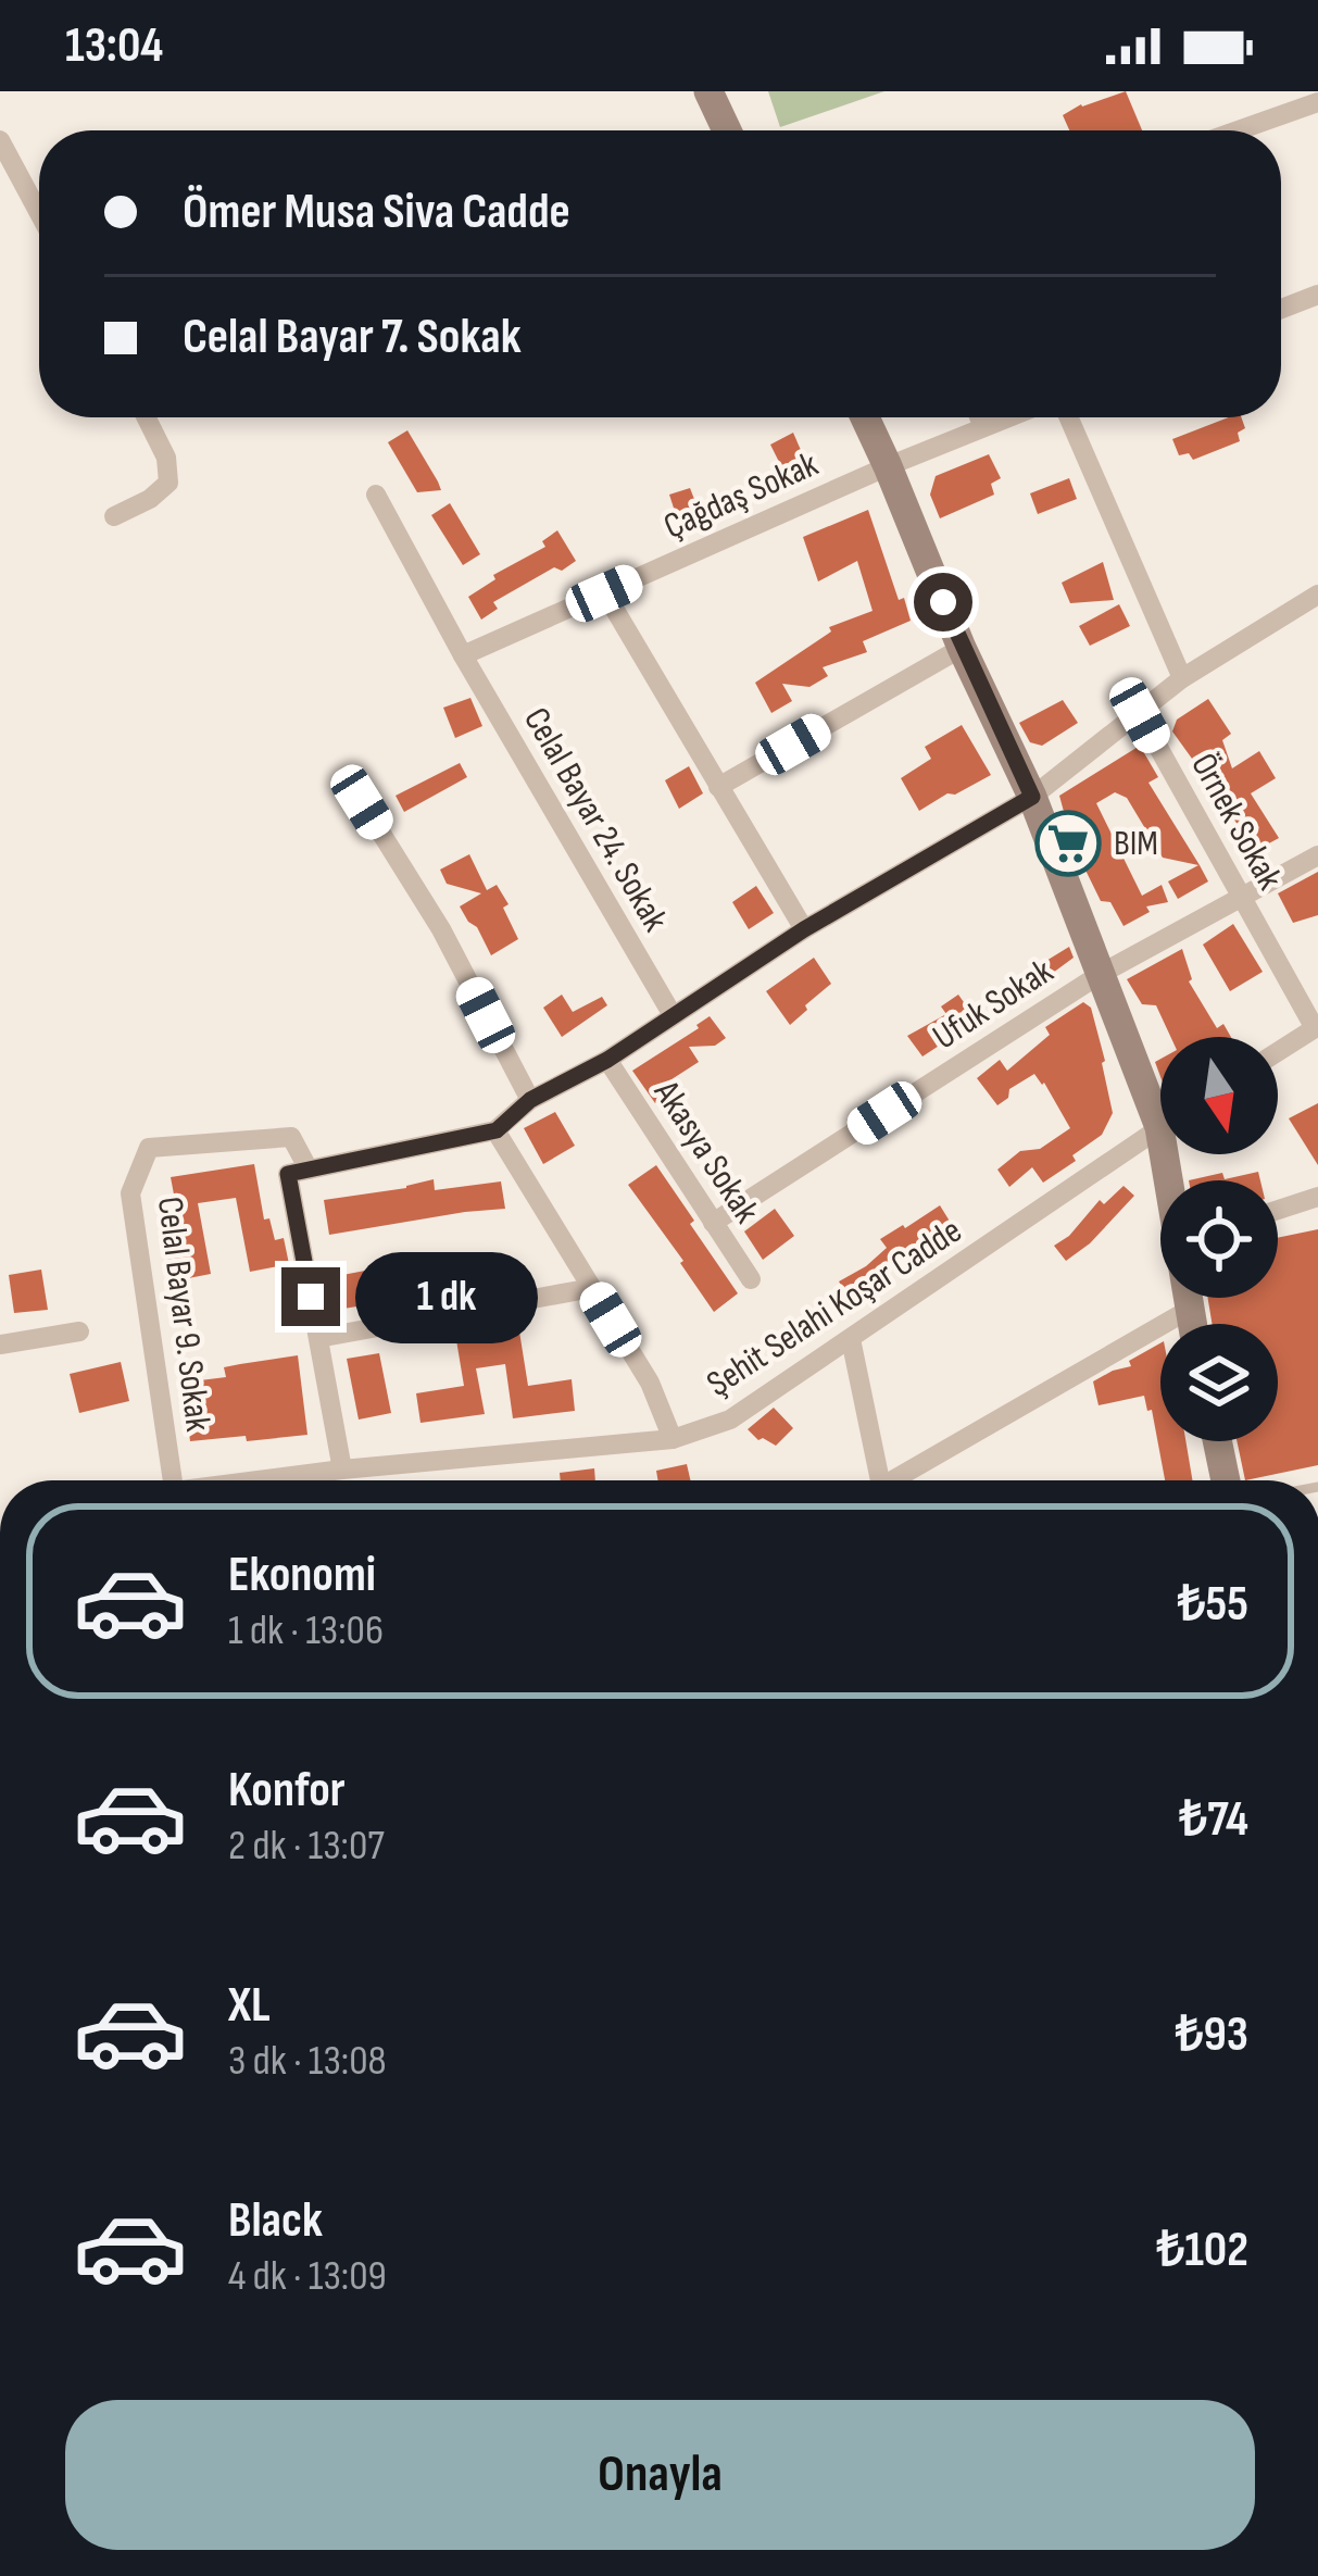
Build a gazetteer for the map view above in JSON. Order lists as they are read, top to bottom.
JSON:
{
  "streets": {
    "street": [
      "Çağdaş Sokak",
      "Celal Bayar 24. Sokak",
      "Örnek Sokak",
      "Ufuk Sokak",
      "Akasya Sokak",
      "Şehit Selahi Koşar Cadde",
      "Celal Bayar 9. Sokak"
    ]
  },
  "crossings": [
    ["Çağdaş Sokak", "Celal Bayar 24. Sokak"],
    ["Örnek Sokak", "Ufuk Sokak"],
    ["Ufuk Sokak", "Akasya Sokak"]
  ],
  "places": {
    "supermarket": ["BIM"]
  },
  "north": "bottom",
  "page": {
    "status": "13:04",
    "banner": ["Ömer Musa Siva Cadde", "Celal Bayar 7. Sokak"],
    "bubble": "1 dk",
    "list": [
      {
        "name": "Ekonomi",
        "note": "1 dk · 13:06",
        "value": "₺55"
      },
      {
        "name": "Konfor",
        "note": "2 dk · 13:07",
        "value": "₺74"
      },
      {
        "name": "XL",
        "note": "3 dk · 13:08",
        "value": "₺93"
      },
      {
        "name": "Black",
        "note": "4 dk · 13:09",
        "value": "₺102"
      }
    ],
    "buttons": "Onayla"
  }
}
